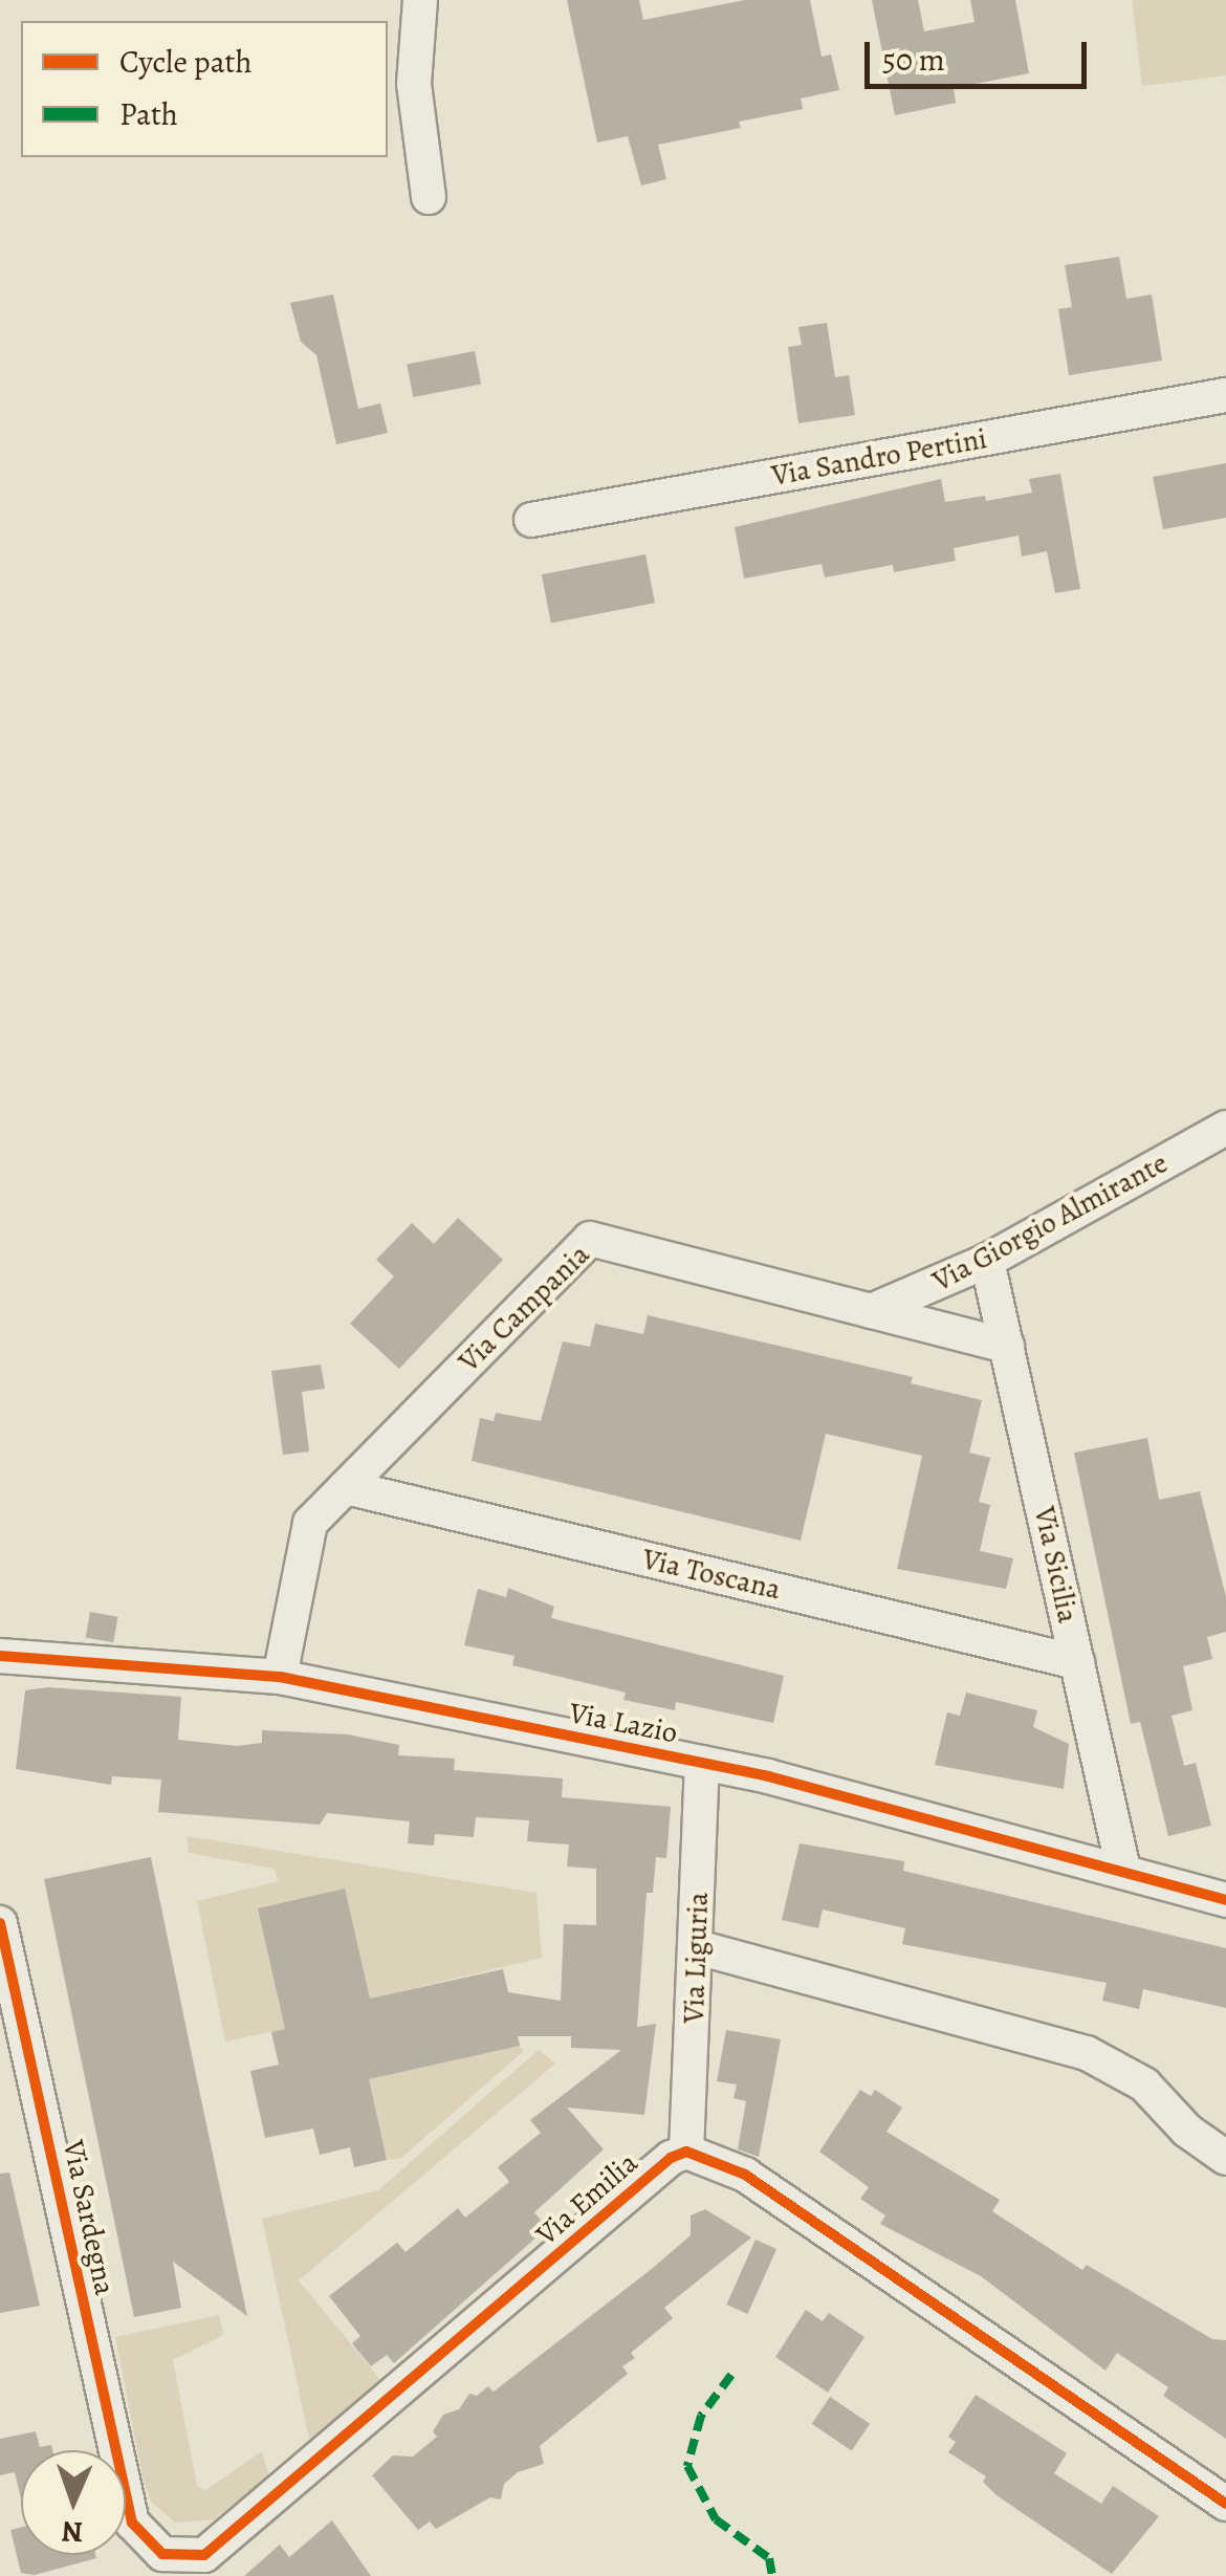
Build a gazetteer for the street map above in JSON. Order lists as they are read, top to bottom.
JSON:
{
  "streets": {
    "street": [
      "Via Sandro Pertini",
      "Via Giorgio Almirante",
      "Via Campania",
      "Via Sicilia",
      "Via Toscana",
      "Via Lazio",
      "Via Liguria",
      "Via Emilia",
      "Via Sardegna"
    ]
  },
  "crossings": [
    ["Via Giorgio Almirante", "Via Campania"],
    ["Via Giorgio Almirante", "Via Sicilia"],
    ["Via Campania", "Via Sicilia"],
    ["Via Campania", "Via Toscana"],
    ["Via Campania", "Via Lazio"],
    ["Via Sicilia", "Via Toscana"],
    ["Via Sicilia", "Via Lazio"],
    ["Via Lazio", "Via Liguria"],
    ["Via Liguria", "Via Emilia"],
    ["Via Emilia", "Via Sardegna"]
  ],
  "legend": ["Cycle path", "Path"],
  "scale_bar": "50 m",
  "north": "bottom"
}
